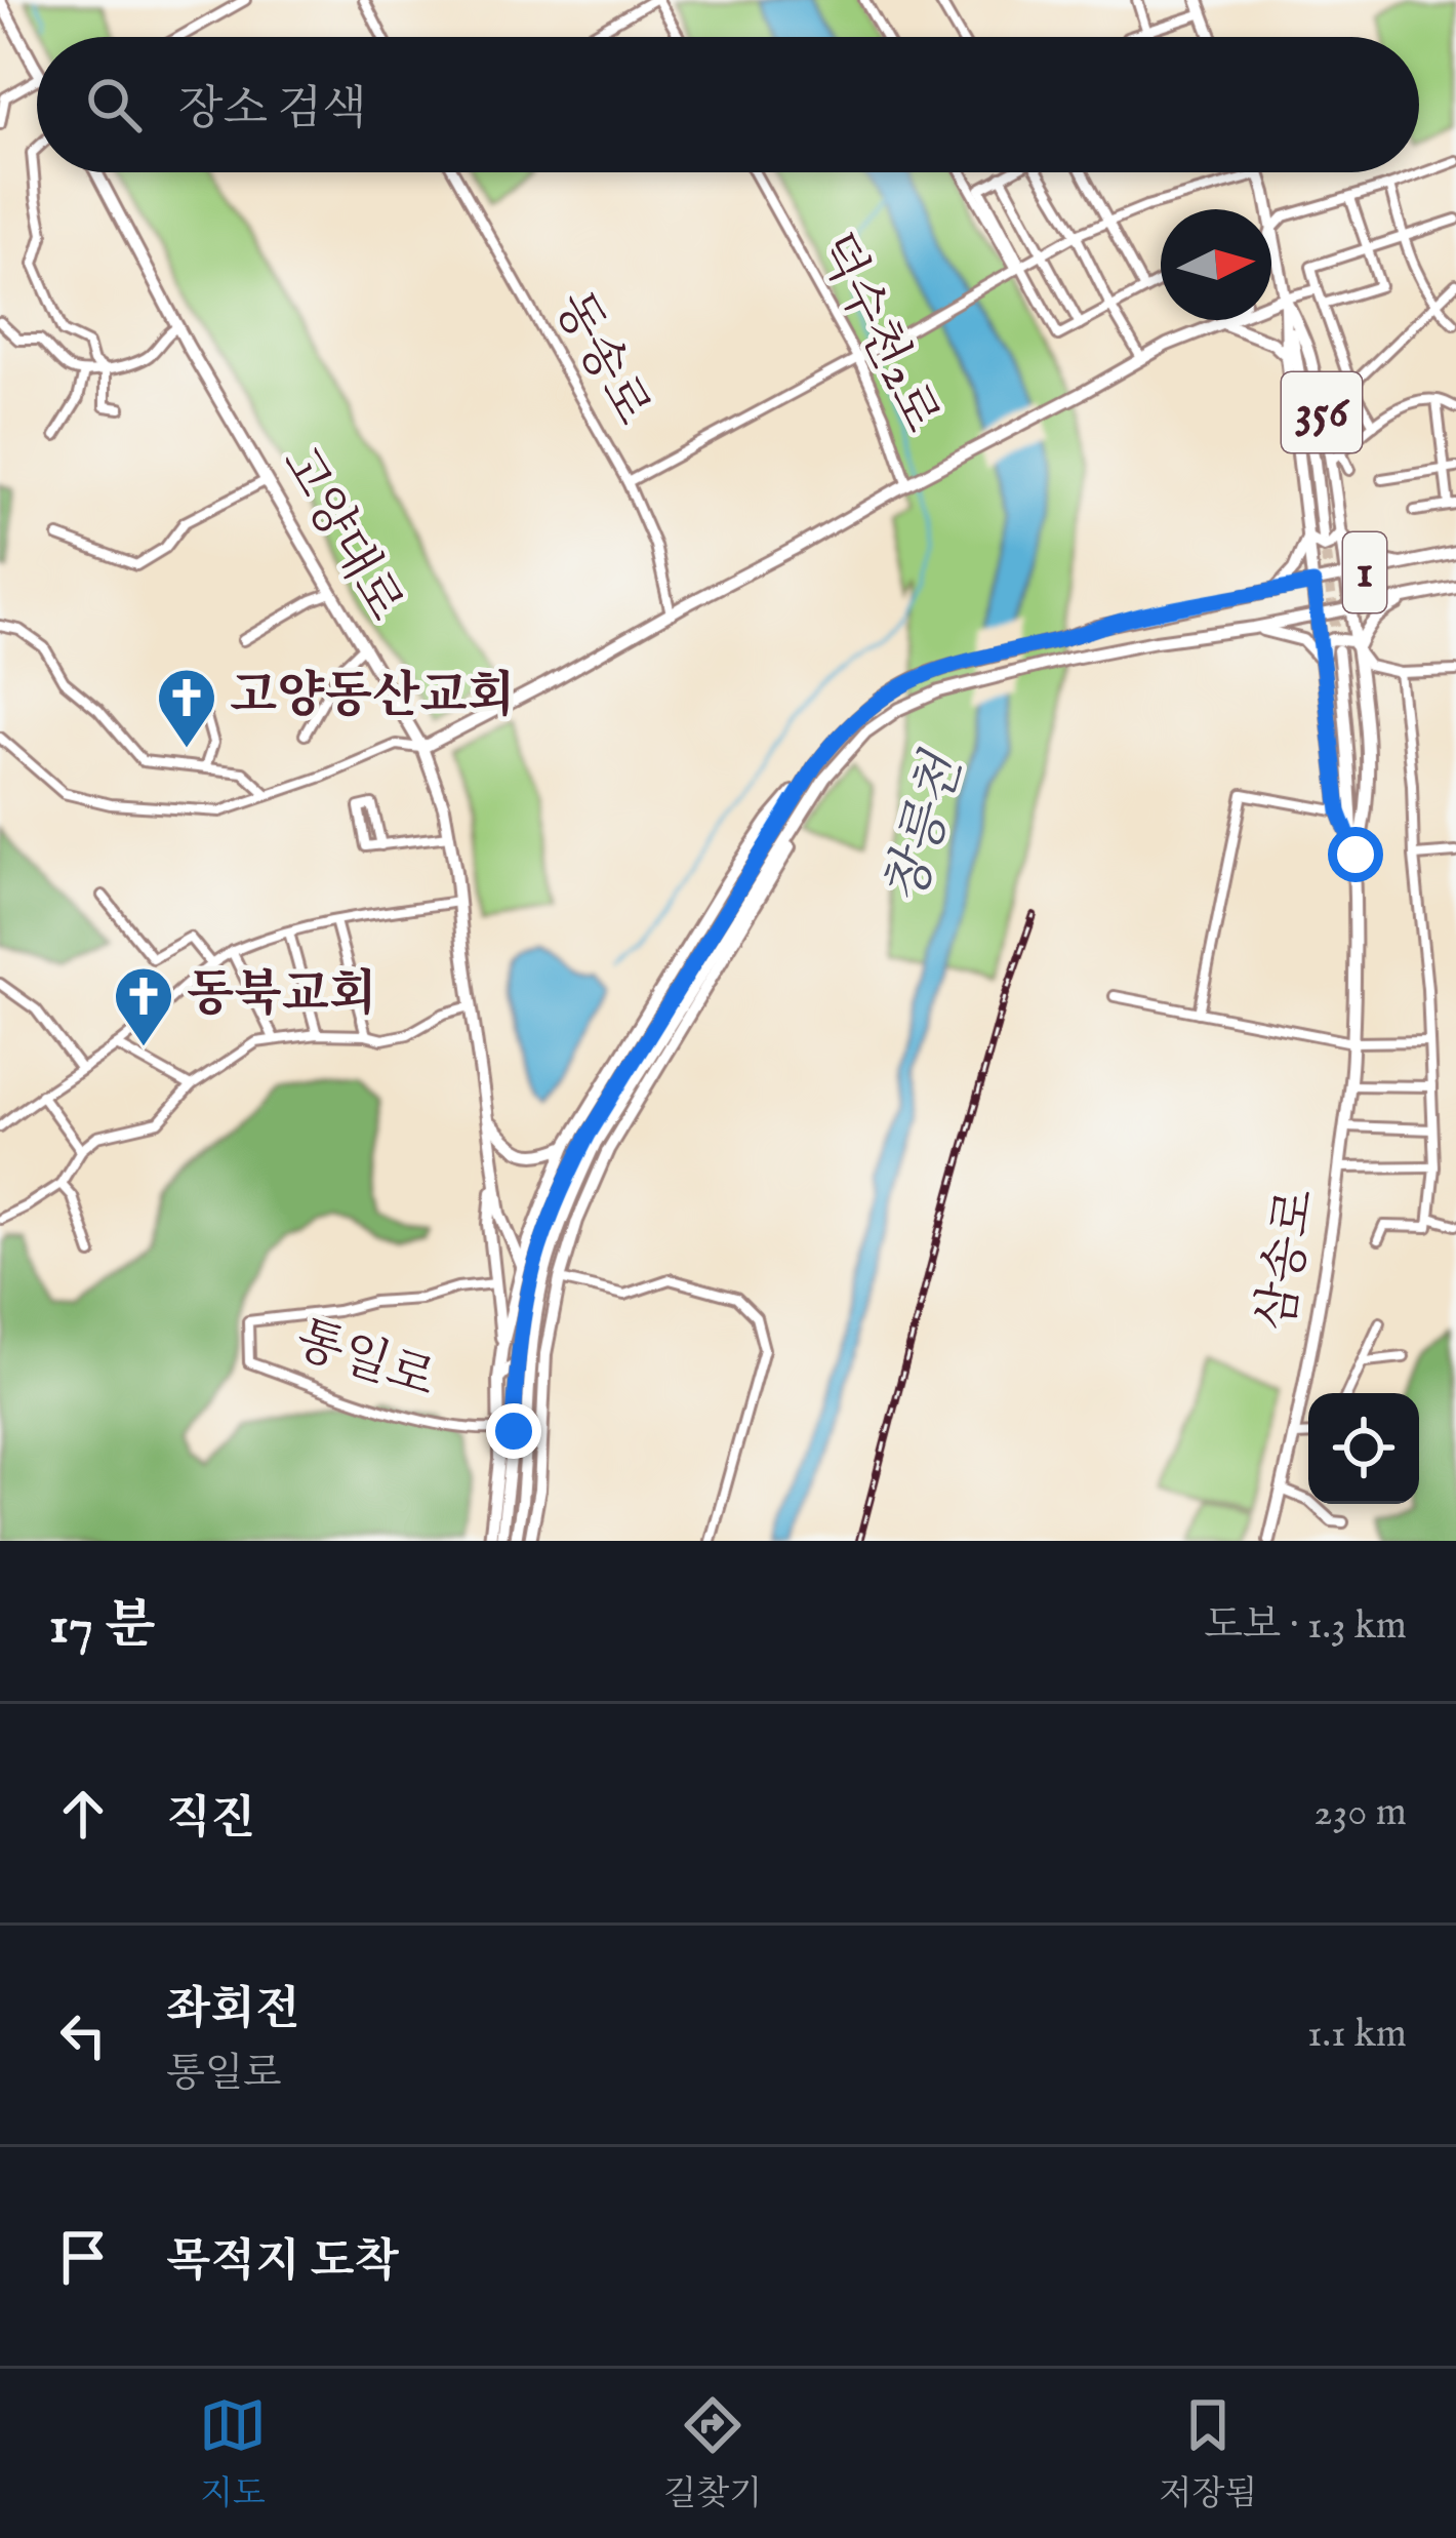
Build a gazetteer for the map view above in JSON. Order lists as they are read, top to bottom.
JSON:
{
  "streets": {
    "main road": [
      "356",
      "고양대로",
      "1",
      "삼송로"
    ],
    "street": ["덕수천2로", "동송로", "통일로"]
  },
  "crossings": [
    ["356", "1"]
  ],
  "water": ["창릉천"],
  "places": {
    "church": ["고양동산교회", "동북교회"]
  },
  "north": "right",
  "page": {
    "search": "장소 검색",
    "heading": ["17 분", "도보 · 1.3 km"],
    "list": [
      ["직진", "230 m"],
      ["좌회전", "통일로", "1.1 km"],
      "목적지 도착"
    ],
    "nav": ["지도", "길찾기", "저장됨"]
  }
}
